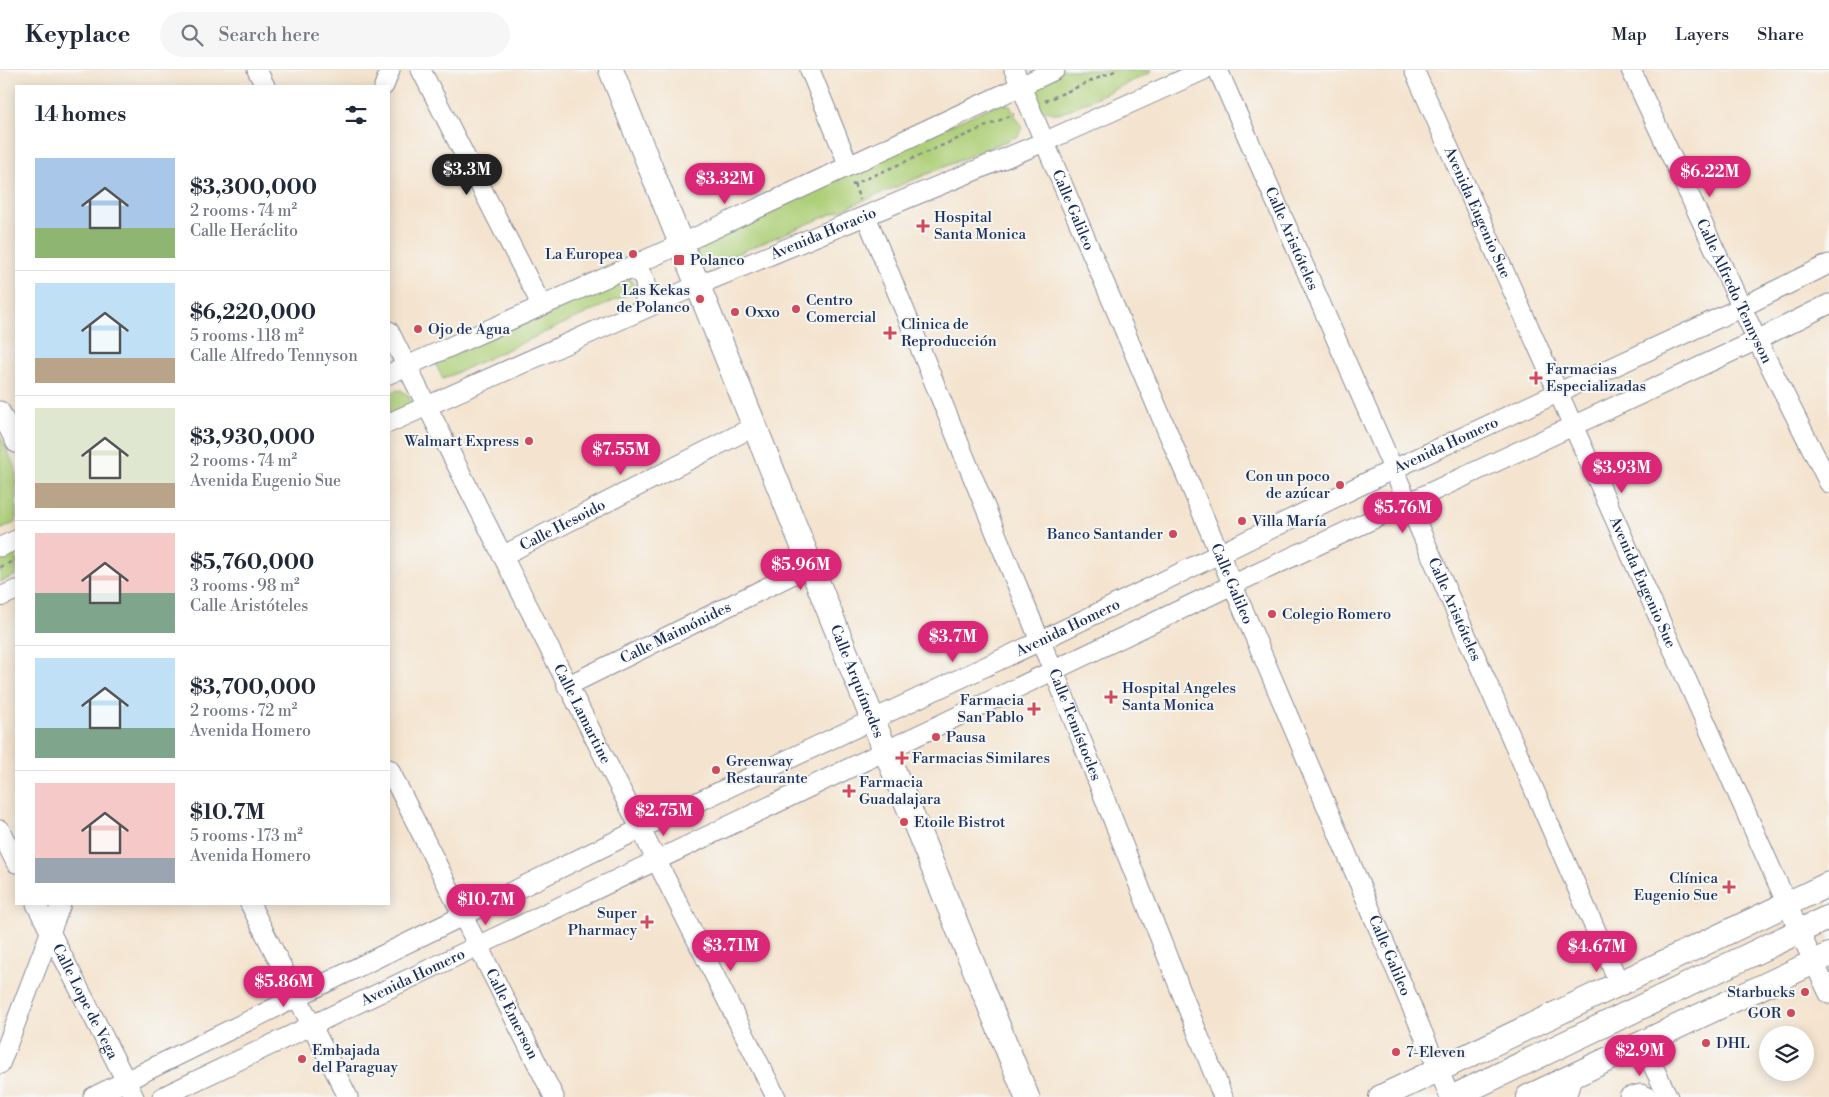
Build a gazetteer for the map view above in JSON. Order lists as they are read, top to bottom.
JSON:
{
  "streets": {
    "main road": ["Calle Arquímedes"],
    "street": [
      "Calle Galileo",
      "Avenida Eugenio Sue",
      "Avenida Horacio",
      "Calle Aristóteles",
      "Calle Alfredo Tennyson",
      "Avenida Homero",
      "Calle Hesoido",
      "Calle Maimónides",
      "Calle Lamartine",
      "Calle Temístocles",
      "Calle Lope de Vega",
      "Calle Emerson"
    ]
  },
  "crossings": [
    ["Calle Galileo", "Avenida Horacio"],
    ["Calle Galileo", "Avenida Homero"],
    ["Avenida Eugenio Sue", "Avenida Homero"],
    ["Avenida Horacio", "Calle Arquímedes"],
    ["Avenida Horacio", "Calle Lamartine"],
    ["Avenida Horacio", "Calle Temístocles"],
    ["Calle Aristóteles", "Avenida Homero"],
    ["Calle Alfredo Tennyson", "Avenida Homero"],
    ["Avenida Homero", "Calle Arquímedes"],
    ["Avenida Homero", "Calle Lamartine"],
    ["Avenida Homero", "Calle Temístocles"],
    ["Avenida Homero", "Calle Lope de Vega"],
    ["Avenida Homero", "Calle Emerson"],
    ["Calle Hesoido", "Calle Arquímedes"],
    ["Calle Hesoido", "Calle Lamartine"],
    ["Calle Maimónides", "Calle Arquímedes"],
    ["Calle Maimónides", "Calle Lamartine"]
  ],
  "places": {
    "health": [
      "Hospital Santa Monica",
      "Clinica de Reproducción",
      "Farmacias Especializadas",
      "Hospital Angeles Santa Monica",
      "Farmacia San Pablo",
      "Farmacias Similares",
      "Farmacia Guadalajara",
      "Clínica Eugenio Sue",
      "Super Pharmacy"
    ],
    "other": [
      "La Europea",
      "Las Kekas de Polanco",
      "Centro Comercial",
      "Oxxo",
      "Ojo de Agua",
      "Walmart Express",
      "Con un poco de azúcar",
      "Villa María",
      "Banco Santander",
      "Colegio Romero",
      "Pausa",
      "Greenway Restaurante",
      "Etoile Bistrot",
      "Starbucks",
      "GOR",
      "DHL",
      "7-Eleven",
      "Embajada del Paraguay"
    ],
    "transit": ["Polanco"]
  },
  "page": {
    "header": "Keyplace",
    "search": "Search here",
    "nav": ["Map", "Layers", "Share"],
    "heading": "14 homes",
    "list": [
      {
        "name": "$3,300,000",
        "note": "2 rooms · 74 m² · Calle Heráclito"
      },
      {
        "name": "$6,220,000",
        "note": "5 rooms · 118 m² · Calle Alfredo Tennyson"
      },
      {
        "name": "$3,930,000",
        "note": "2 rooms · 74 m² · Avenida Eugenio Sue"
      },
      {
        "name": "$5,760,000",
        "note": "3 rooms · 98 m² · Calle Aristóteles"
      },
      {
        "name": "$3,700,000",
        "note": "2 rooms · 72 m² · Avenida Homero"
      },
      {
        "name": "$10.7M",
        "note": "5 rooms · 173 m² · Avenida Homero"
      }
    ],
    "price": [
      "$3.3M",
      "$6.22M",
      "$3.32M",
      "$7.55M",
      "$3.93M",
      "$5.76M",
      "$5.96M",
      "$3.7M",
      "$2.75M",
      "$10.7M",
      "$3.71M",
      "$4.67M",
      "$5.86M",
      "$2.9M"
    ]
  }
}
